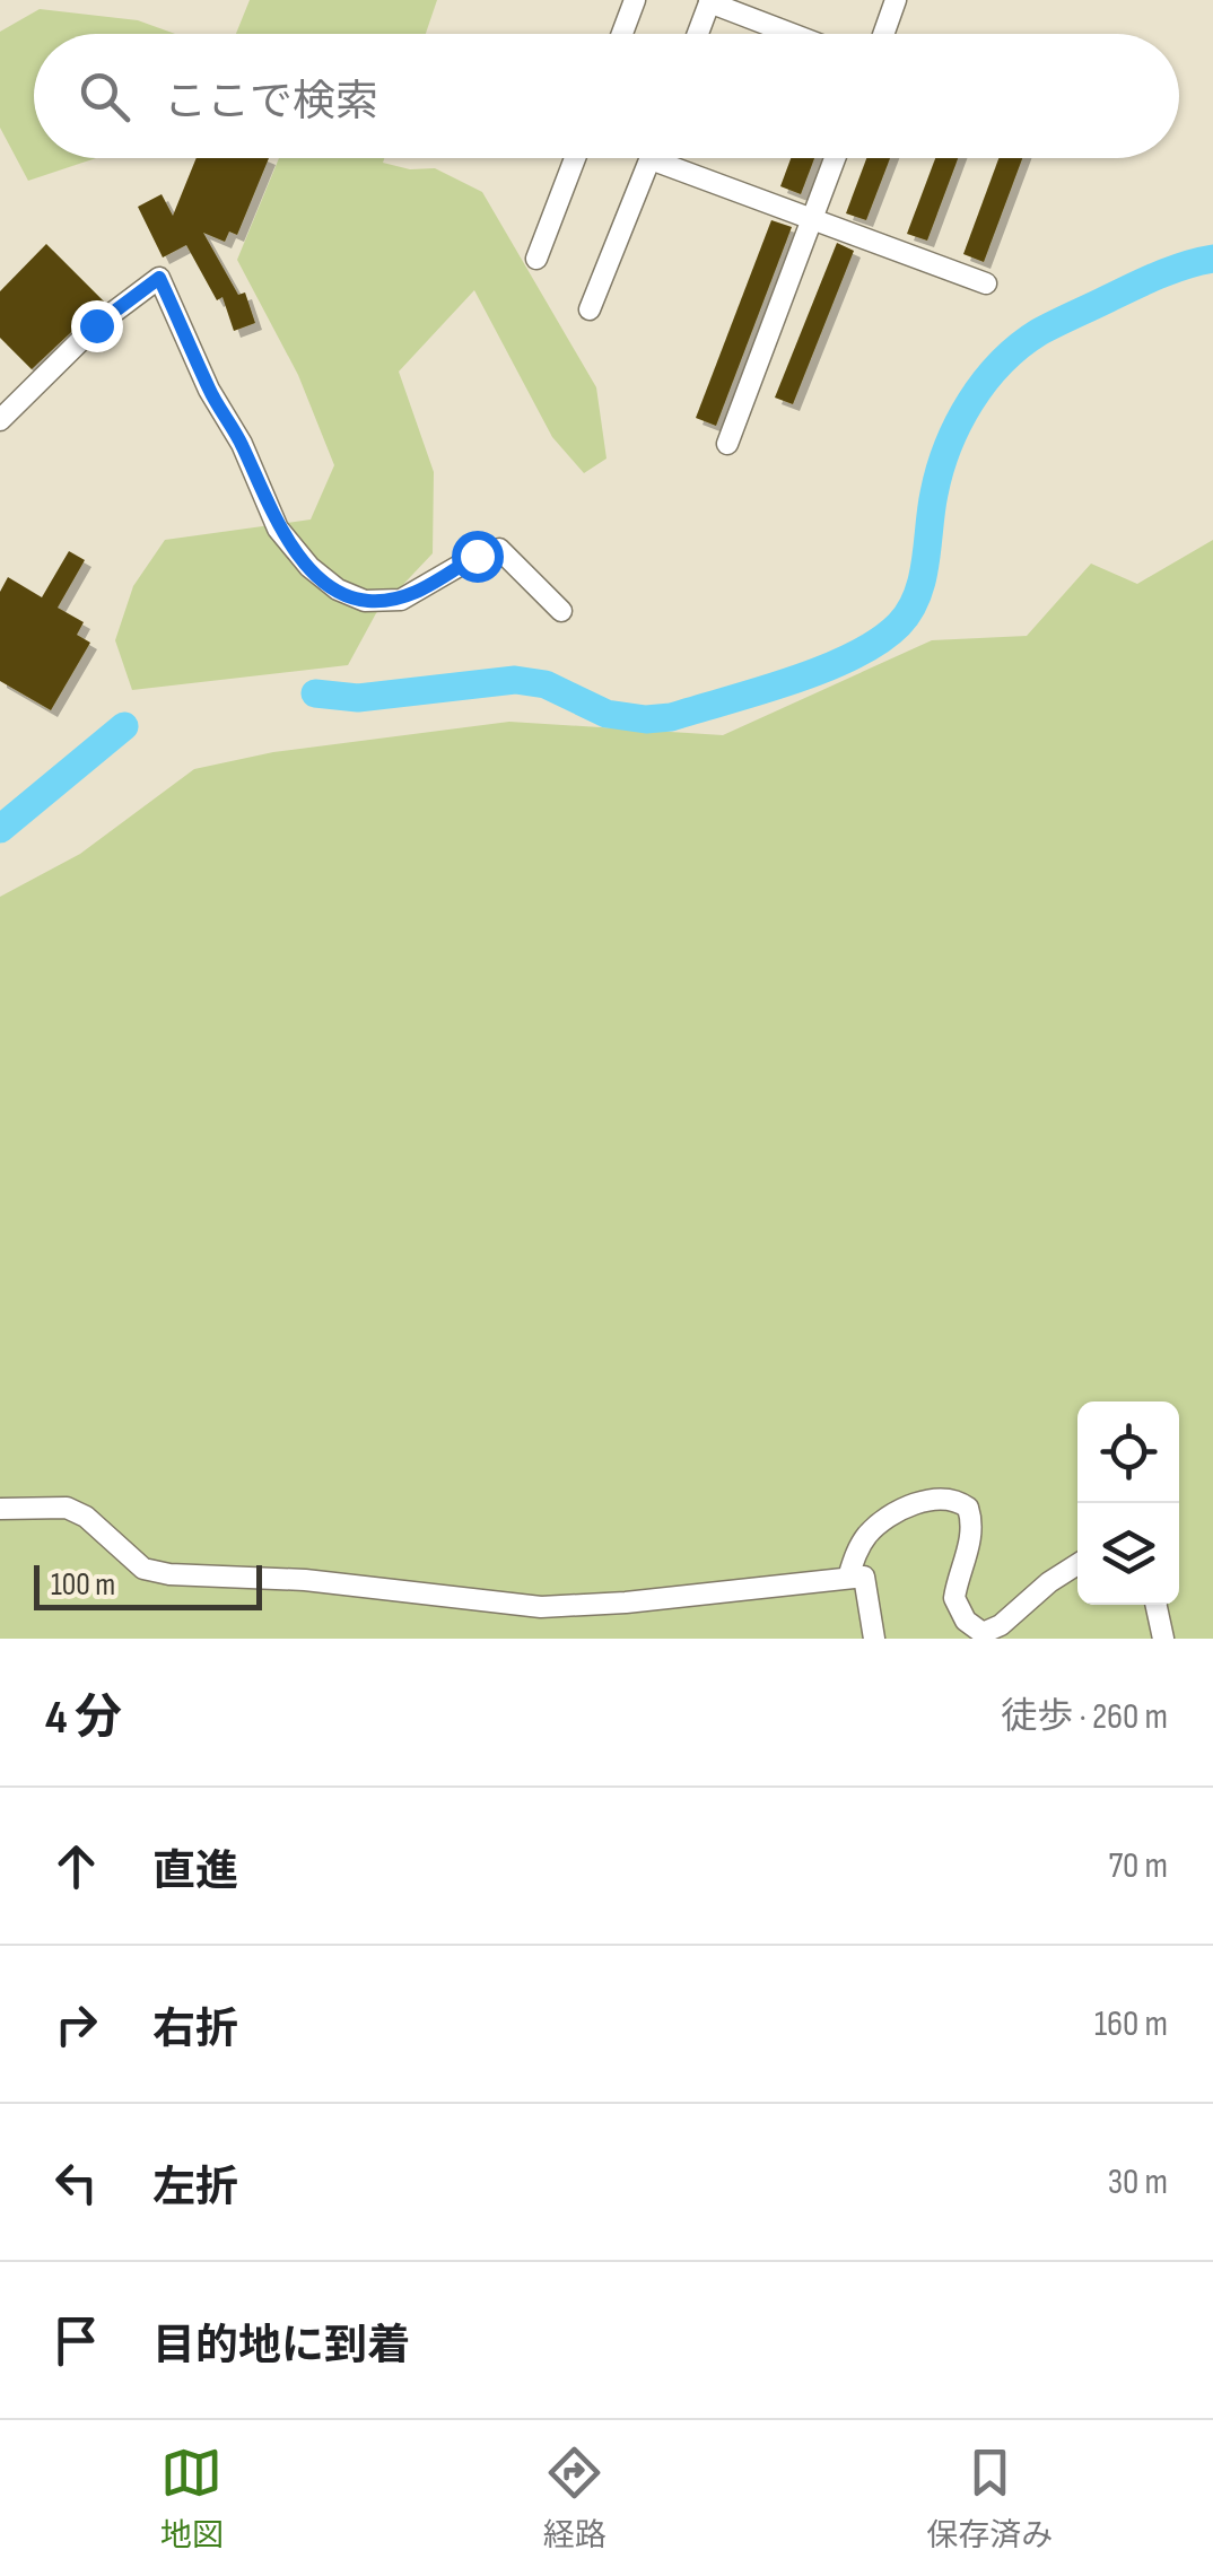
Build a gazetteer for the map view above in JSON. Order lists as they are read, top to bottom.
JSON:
{
  "scale_bar": "100 m",
  "page": {
    "search": "ここで検索",
    "scale": "100 m",
    "heading": ["4 分", "徒歩 · 260 m"],
    "list": [
      ["直進", "70 m"],
      ["右折", "160 m"],
      ["左折", "30 m"],
      "目的地に到着"
    ],
    "nav": ["地図", "経路", "保存済み"]
  }
}
